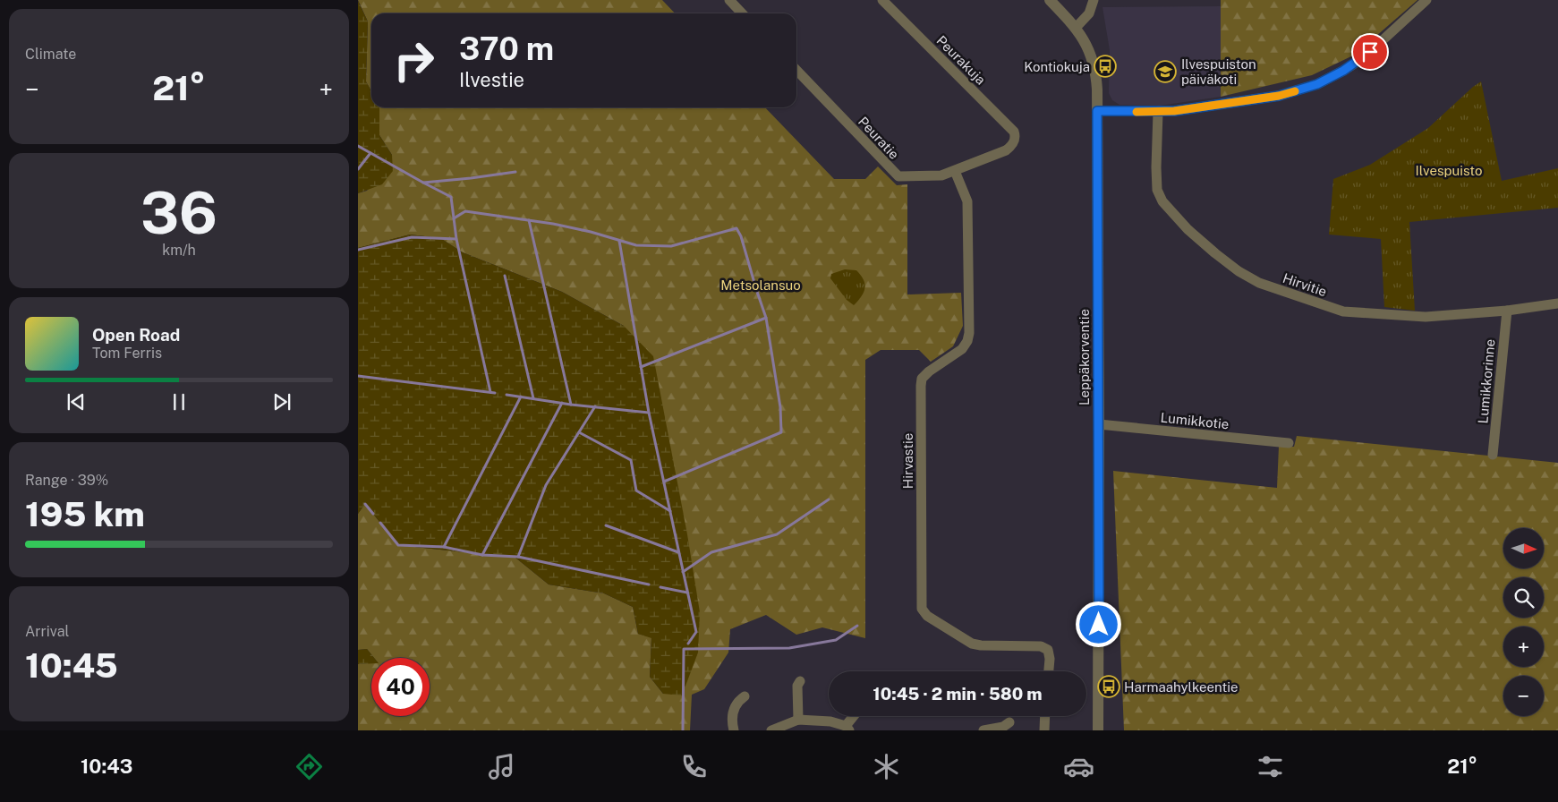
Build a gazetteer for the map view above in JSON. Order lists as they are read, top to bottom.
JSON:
{
  "streets": {
    "street": [
      "Peurakuja",
      "Peuratie",
      "Hirvitie",
      "Leppäkorventie",
      "Lumikkorinne",
      "Lumikkotie",
      "Hirvastie"
    ]
  },
  "crossings": [
    ["Peurakuja", "Peuratie"],
    ["Peuratie", "Hirvastie"],
    ["Hirvitie", "Lumikkorinne"],
    ["Leppäkorventie", "Lumikkotie"]
  ],
  "parks": ["Ilvespuisto", "Metsolansuo"],
  "places": {
    "bus stop": ["Kontiokuja", "Harmaahylkeentie"],
    "school or university": ["Ilvespuiston päiväkoti"]
  },
  "north": "right",
  "page": {
    "tile": [
      "Climate",
      ["36", "km/h"],
      ["Range · 39%", "195 km"],
      ["Arrival", "10:45"]
    ],
    "turn": ["370 m", "Ilvestie"],
    "heat": ["−", "21°", "+"],
    "song": ["Open Road", "Tom Ferris"],
    "map_buttons": ["+", "−"],
    "limit": "40",
    "trip": "10:45 · 2 min · 580 m",
    "tabs": ["10:43", "21°"]
  }
}
